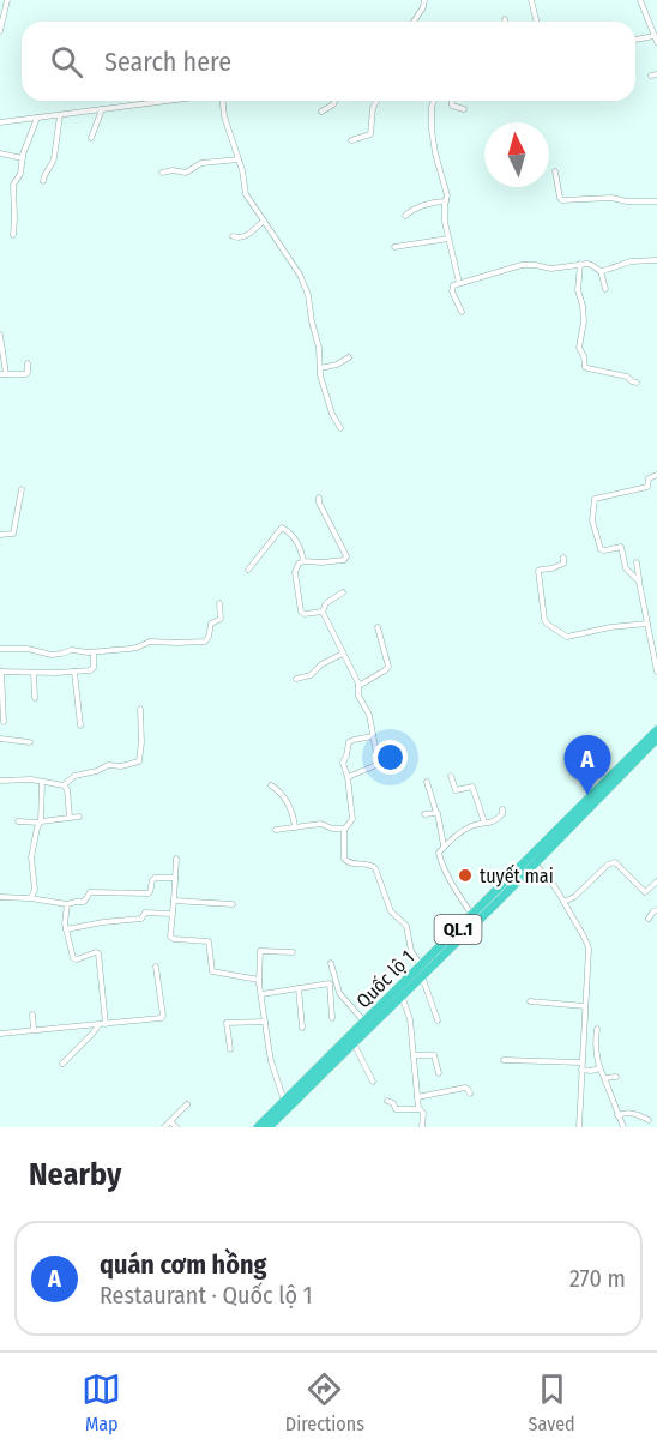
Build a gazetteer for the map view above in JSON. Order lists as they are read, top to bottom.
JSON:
{
  "streets": {
    "highway": ["QL.1", "Quốc lộ 1"]
  },
  "places": ["tuyết mai"],
  "north": "top",
  "page": {
    "search": "Search here",
    "pins": "A",
    "heading": "Nearby",
    "list": [
      {
        "mark": "A",
        "name": "quán cơm hồng",
        "note": "Restaurant · Quốc lộ 1",
        "value": "270 m"
      }
    ],
    "nav": ["Map", "Directions", "Saved"]
  }
}
